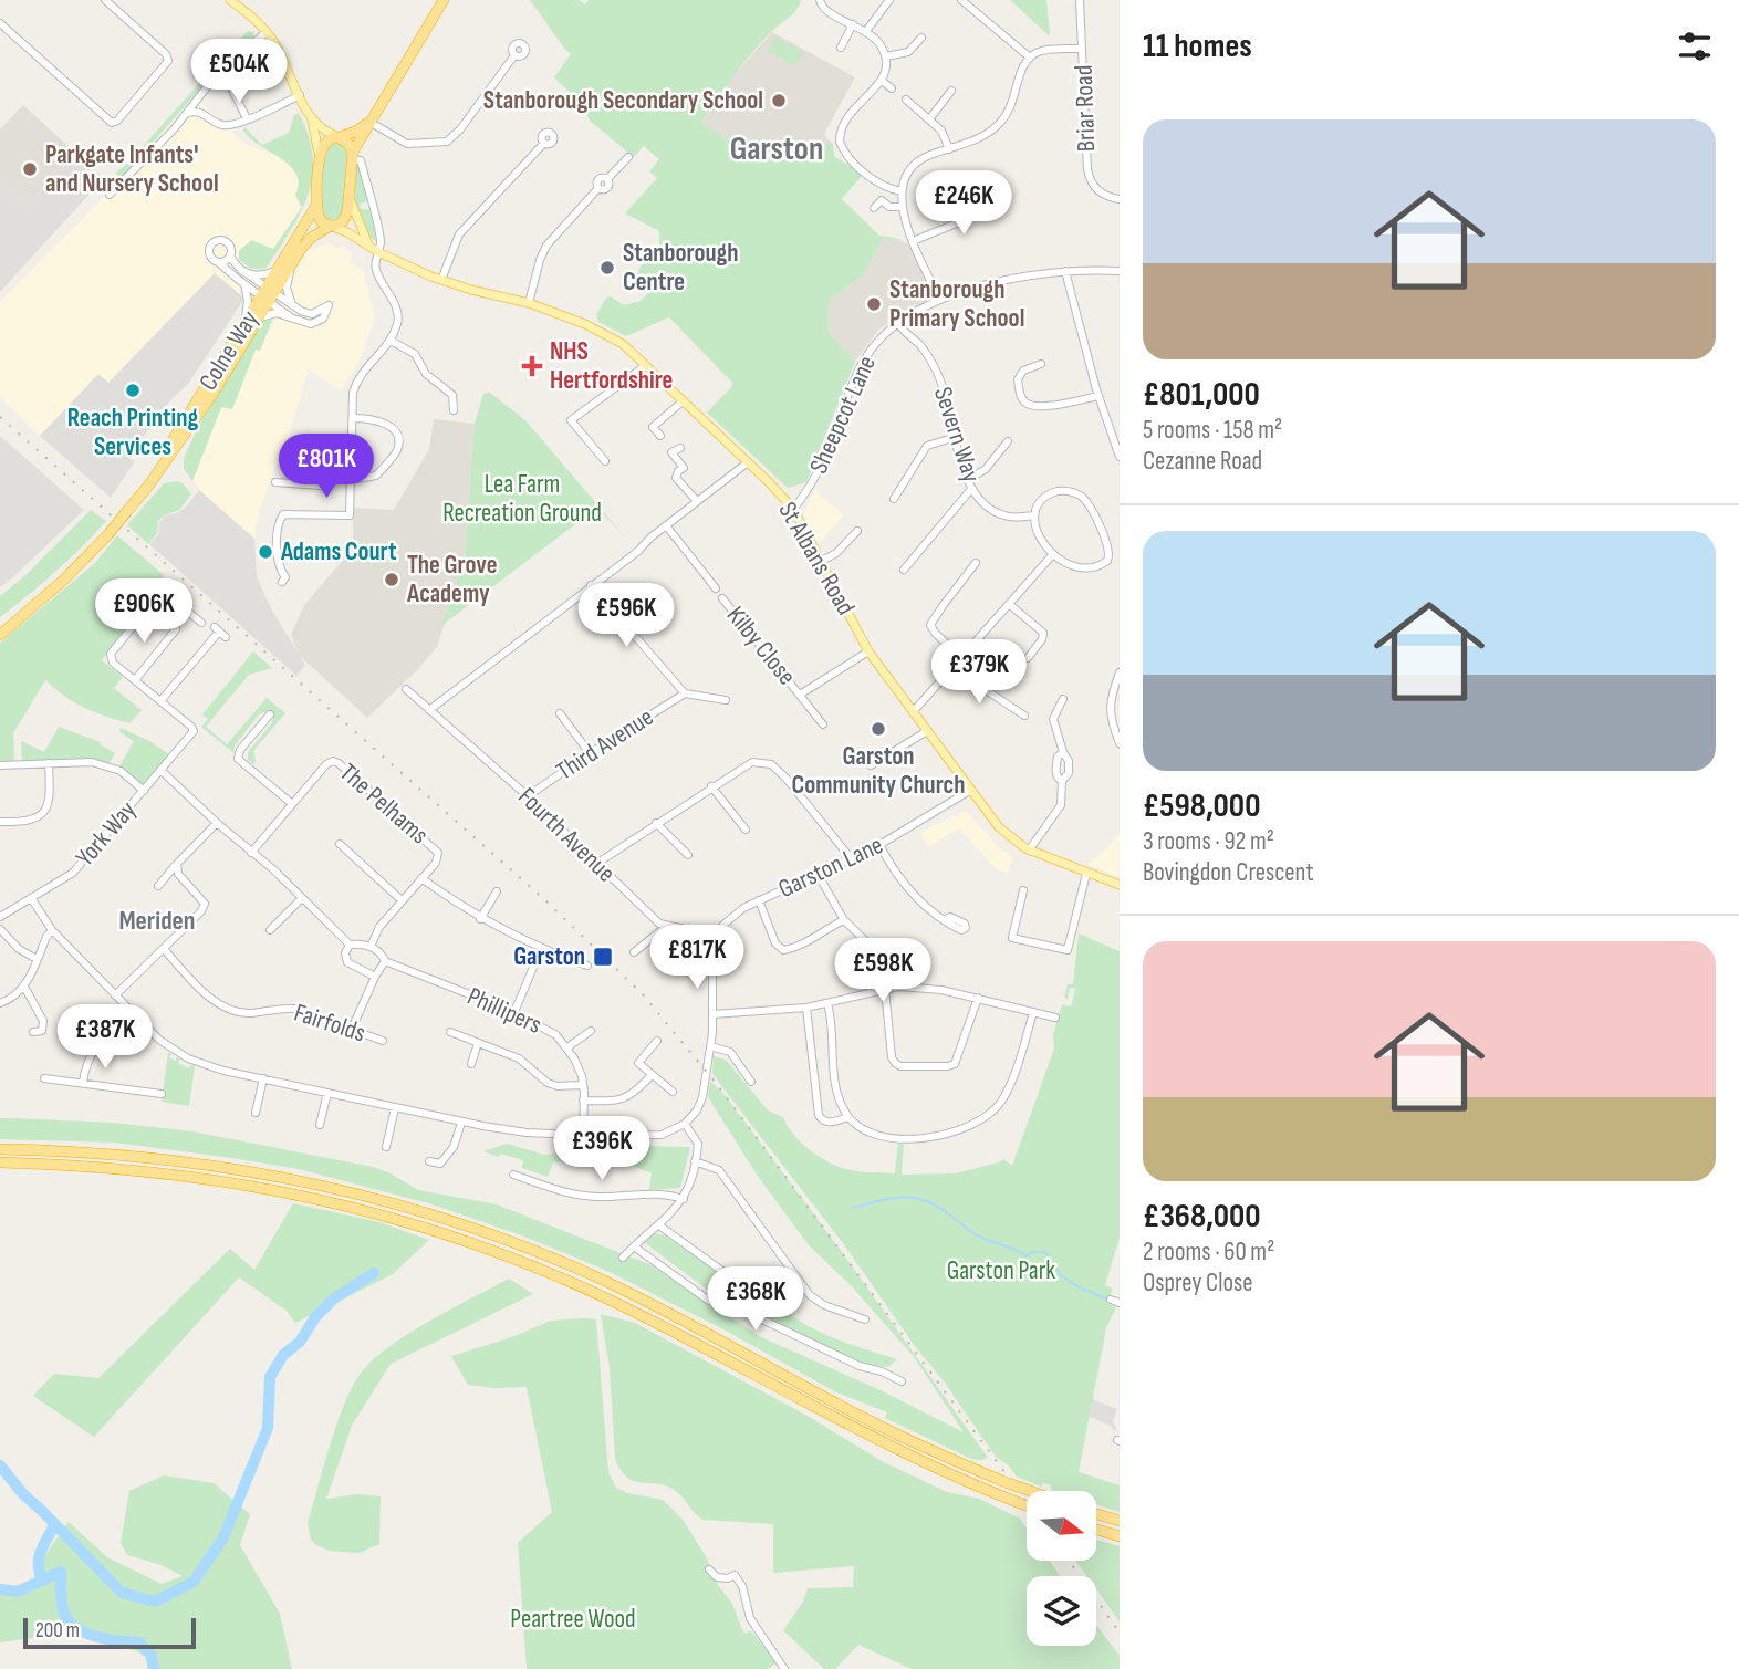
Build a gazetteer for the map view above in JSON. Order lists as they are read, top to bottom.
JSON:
{
  "streets": {
    "highway": ["Colne Way"],
    "main road": ["St Albans Road"],
    "street": [
      "Briar Road",
      "Sheepcot Lane",
      "Severn Way",
      "Kilby Close",
      "Third Avenue",
      "The Pelhams",
      "York Way",
      "Fourth Avenue",
      "Garston Lane",
      "Phillipers",
      "Fairfolds"
    ]
  },
  "crossings": [
    ["Colne Way", "St Albans Road"],
    ["Sheepcot Lane", "Severn Way"],
    ["Sheepcot Lane", "St Albans Road"],
    ["St Albans Road", "Kilby Close"],
    ["St Albans Road", "Garston Lane"],
    ["Third Avenue", "Fourth Avenue"],
    ["The Pelhams", "Phillipers"]
  ],
  "districts": ["Garston", "Meriden"],
  "parks": ["Lea Farm Recreation Ground", "Garston Park", "Peartree Wood"],
  "places": {
    "other": [
      "Stanborough Secondary School",
      "Parkgate Infants' and Nursery School",
      "Stanborough Centre",
      "Stanborough Primary School",
      "Reach Printing Services",
      "Adams Court",
      "The Grove Academy",
      "Garston Community Church"
    ],
    "health": ["NHS Hertfordshire"],
    "transit": ["Garston"]
  },
  "scale_bar": "200 m",
  "north": "right",
  "page": {
    "heading": "11 homes",
    "price": [
      "£504K",
      "£246K",
      "£801K",
      "£906K",
      "£596K",
      "£379K",
      "£817K",
      "£598K",
      "£387K",
      "£396K",
      "£368K"
    ],
    "list": [
      {
        "name": "£801,000",
        "note": "5 rooms · 158 m² · Cezanne Road"
      },
      {
        "name": "£598,000",
        "note": "3 rooms · 92 m² · Bovingdon Crescent"
      },
      {
        "name": "£368,000",
        "note": "2 rooms · 60 m² · Osprey Close"
      }
    ],
    "scale": "200 m"
  }
}
